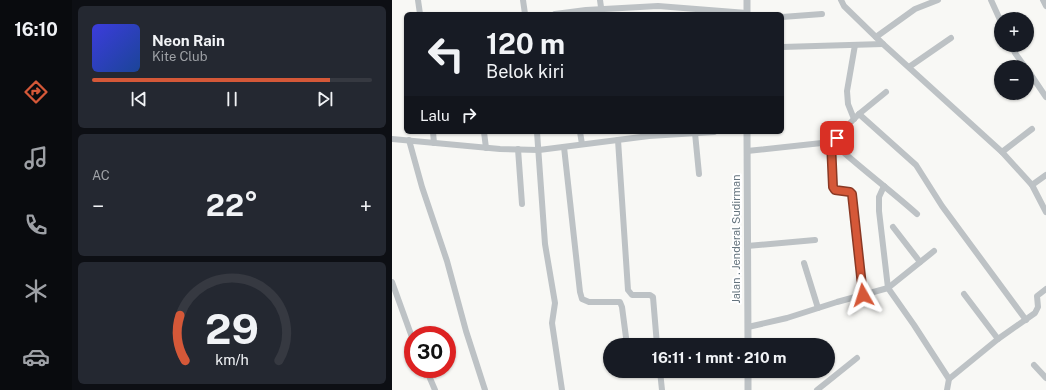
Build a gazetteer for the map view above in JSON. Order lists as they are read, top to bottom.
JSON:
{
  "streets": {
    "street": ["Jalan . Jenderal Sudirman"]
  },
  "page": {
    "tabs": "16:10",
    "map_buttons": ["+", "−"],
    "turn": ["120 m", "Belok kiri"],
    "song": ["Neon Rain", "Kite Club"],
    "then": "Lalu",
    "tile": "AC",
    "heat": ["−", "22°", "+"],
    "limit": "30",
    "trip": "16:11 · 1 mnt · 210 m",
    "gauge": ["29", "km/h"]
  }
}
